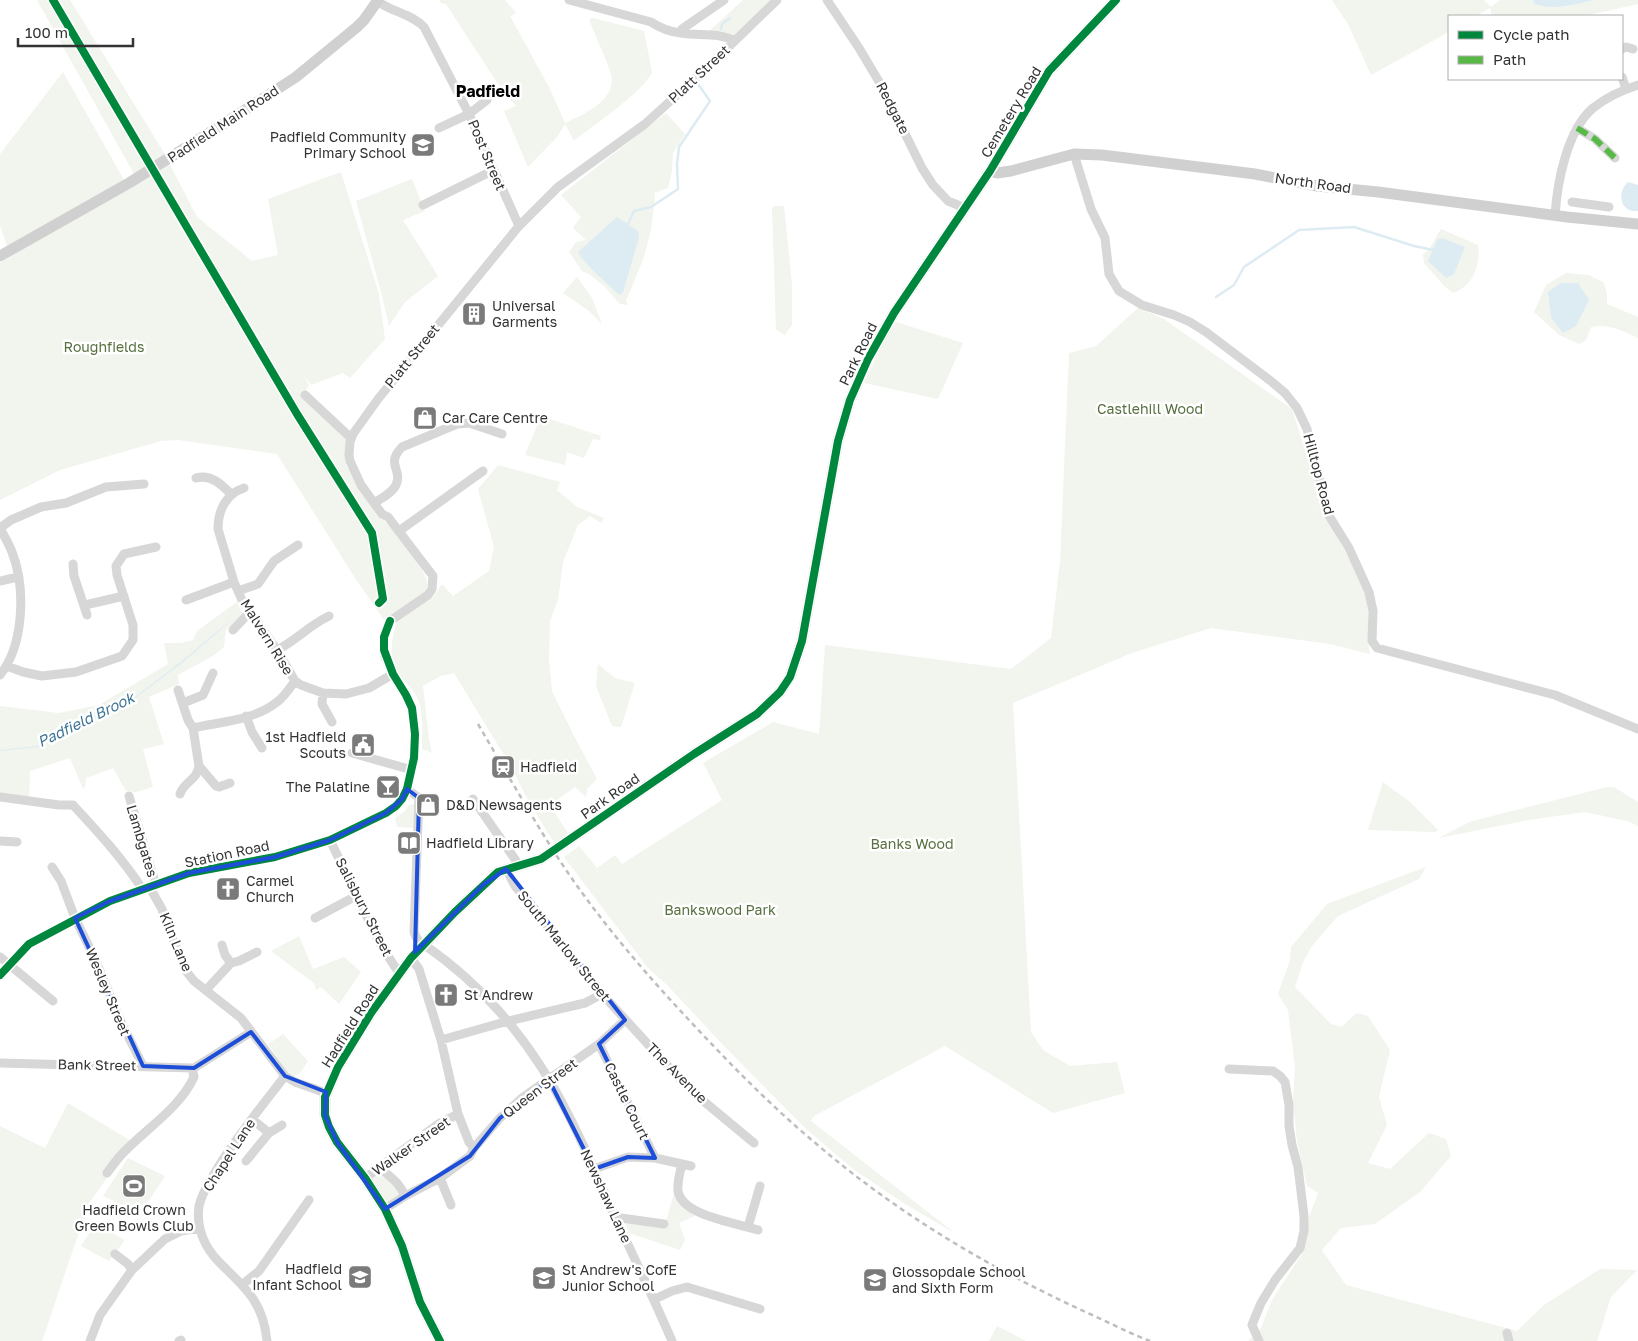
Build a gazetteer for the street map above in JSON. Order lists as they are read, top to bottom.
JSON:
{
  "streets": {
    "street": [
      "Platt Street",
      "Redgate",
      "Cemetery Road",
      "Padfield Main Road",
      "Post Street",
      "North Road",
      "Park Road",
      "Hilltop Road",
      "Malvern Rise",
      "Lambgates",
      "Station Road",
      "Salisbury Street",
      "Kiln Lane",
      "South Marlow Street",
      "Wesley Street",
      "Hadfield Road",
      "Bank Street",
      "The Avenue",
      "Queen Street",
      "Castle Court",
      "Walker Street",
      "Chapel Lane",
      "Newshaw Lane"
    ]
  },
  "crossings": [
    ["Platt Street", "Post Street"],
    ["Platt Street", "Malvern Rise"],
    ["Platt Street", "Station Road"],
    ["Redgate", "Park Road"],
    ["Cemetery Road", "North Road"],
    ["Cemetery Road", "Park Road"],
    ["Padfield Main Road", "Post Street"],
    ["North Road", "Park Road"],
    ["North Road", "Hilltop Road"],
    ["Park Road", "Hadfield Road"],
    ["Lambgates", "Station Road"],
    ["Lambgates", "Kiln Lane"],
    ["Station Road", "Salisbury Street"],
    ["Station Road", "Kiln Lane"],
    ["Station Road", "Wesley Street"],
    ["Salisbury Street", "Hadfield Road"],
    ["Kiln Lane", "Chapel Lane"],
    ["South Marlow Street", "Hadfield Road"],
    ["South Marlow Street", "The Avenue"],
    ["South Marlow Street", "Queen Street"],
    ["Wesley Street", "Bank Street"],
    ["Hadfield Road", "Queen Street"],
    ["Hadfield Road", "Walker Street"],
    ["Hadfield Road", "Newshaw Lane"],
    ["The Avenue", "Queen Street"],
    ["Queen Street", "Castle Court"],
    ["Queen Street", "Newshaw Lane"]
  ],
  "districts": ["Padfield"],
  "water": ["Padfield Brook"],
  "parks": [
    "Roughfields",
    "Castlehill Wood",
    "Banks Wood",
    "Bankswood Park"
  ],
  "places": {
    "school or university": [
      "Padfield Community Primary School",
      "Hadfield Infant School",
      "St Andrew's CofE Junior School",
      "Glossopdale School and Sixth Form"
    ],
    "building": ["Universal Garments"],
    "shop": ["Car Care Centre", "D&D Newsagents"],
    "public building": ["1st Hadfield Scouts"],
    "station": ["Hadfield"],
    "bar": ["The Palatine"],
    "library": ["Hadfield Library"],
    "church": ["Carmel Church", "St Andrew"],
    "sports": ["Hadfield Crown Green Bowls Club"]
  },
  "legend": ["Cycle path", "Path"],
  "scale_bar": "100 m"
}
